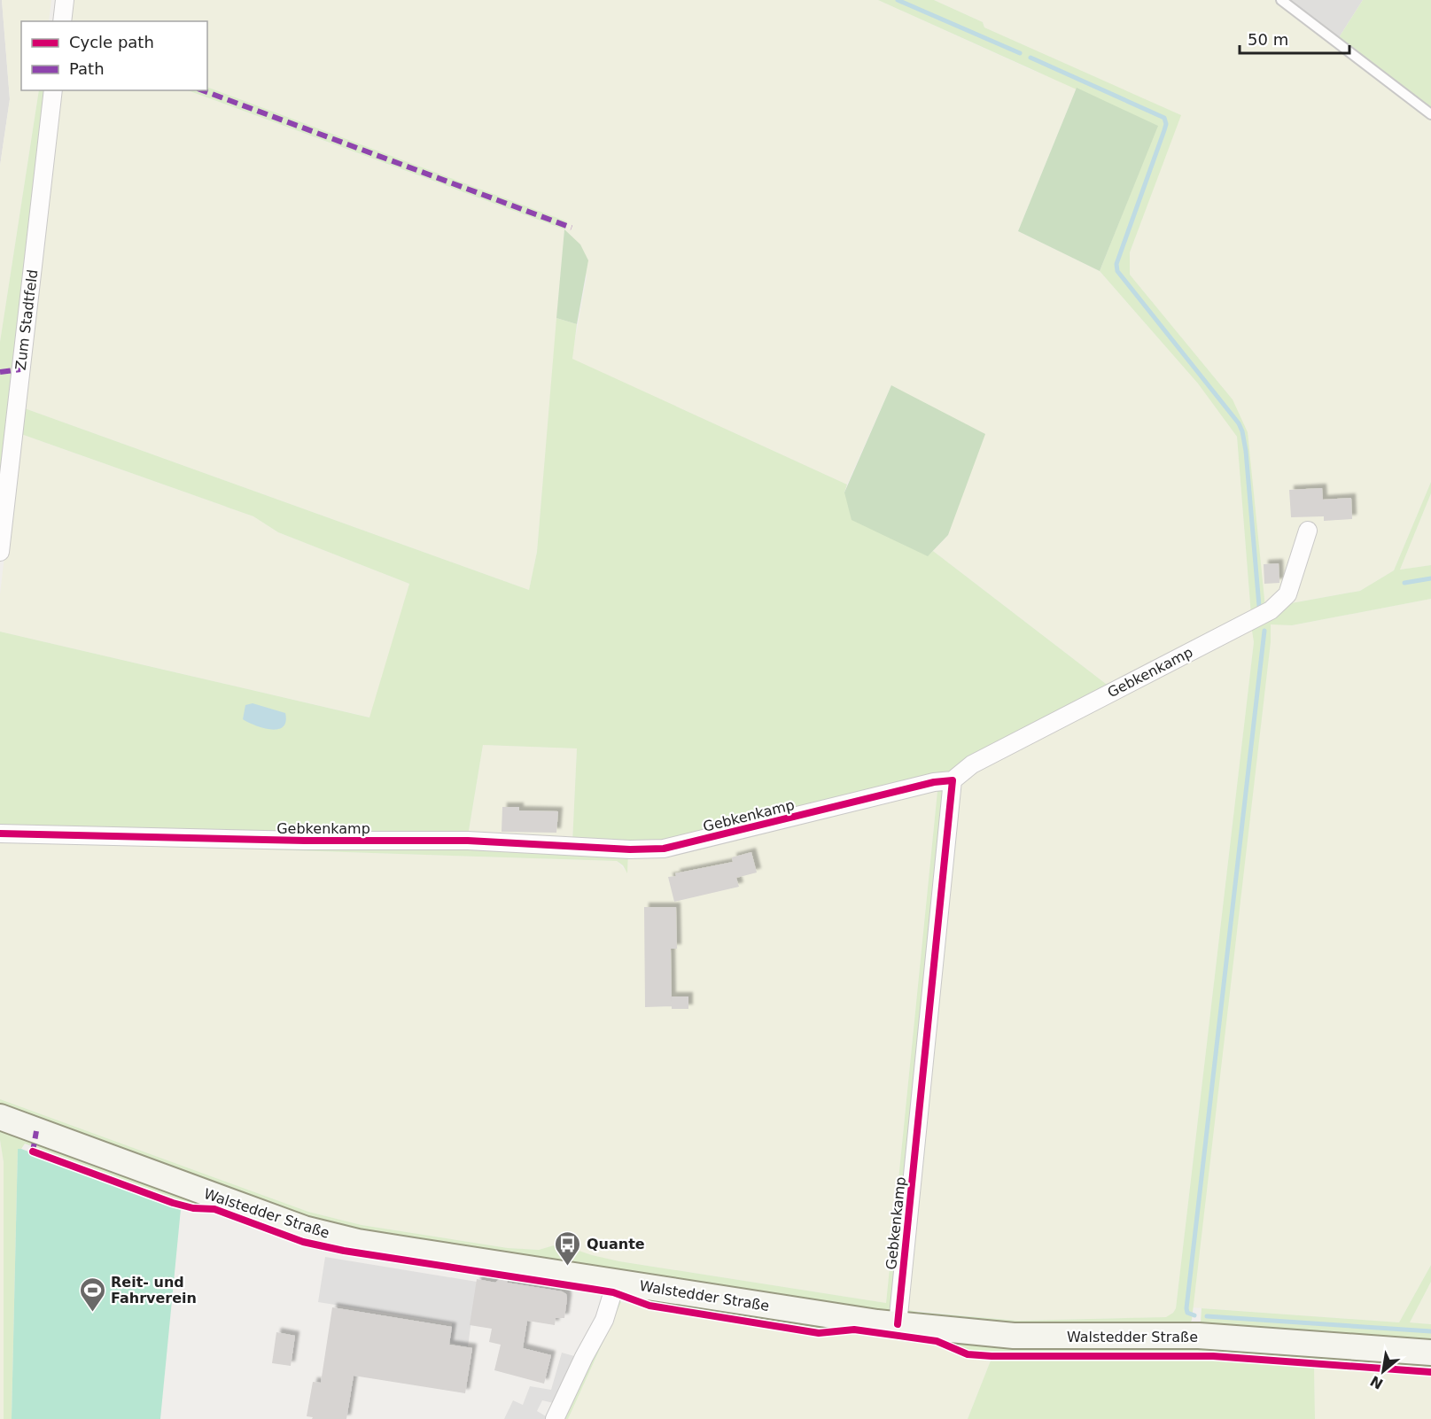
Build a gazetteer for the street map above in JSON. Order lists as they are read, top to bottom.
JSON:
{
  "streets": {
    "main road": ["Walstedder Straße"],
    "street": ["Zum Stadtfeld", "Gebkenkamp"]
  },
  "crossings": [
    ["Gebkenkamp", "Walstedder Straße"]
  ],
  "places": {
    "bus stop": ["Quante"],
    "sports": ["Reit- und Fahrverein"]
  },
  "legend": ["Cycle path", "Path"],
  "scale_bar": "50 m",
  "north": "bottom left"
}
